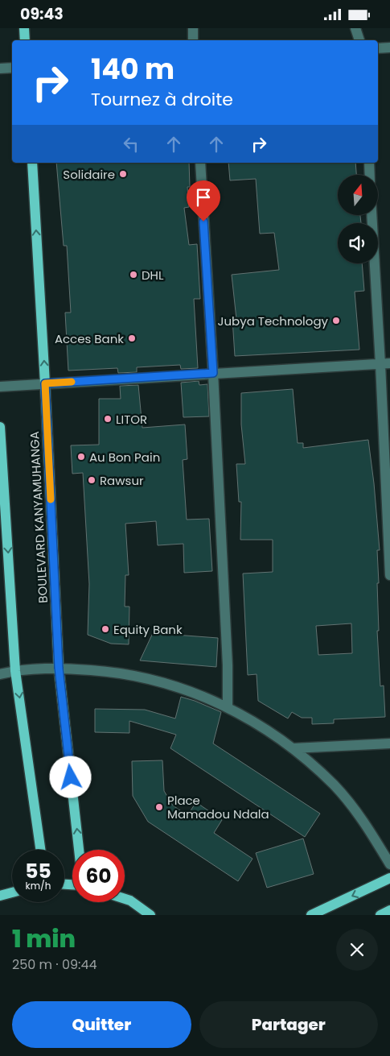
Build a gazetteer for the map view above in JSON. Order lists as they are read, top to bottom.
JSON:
{
  "streets": {
    "main road": ["BOULEVARD KANYAMUHANGA"]
  },
  "places": [
    "Solidaire",
    "DHL",
    "Jubya Technology",
    "Acces Bank",
    "LITOR",
    "Au Bon Pain",
    "Rawsur",
    "Equity Bank",
    "Place Mamadou Ndala"
  ],
  "north": "top",
  "page": {
    "status": "09:43",
    "turn": ["140 m", "Tournez à droite"],
    "speed": "55 km/h",
    "limit": "60",
    "heading": ["1 min", "250 m · 09:44"],
    "buttons": ["Quitter", "Partager"]
  }
}
